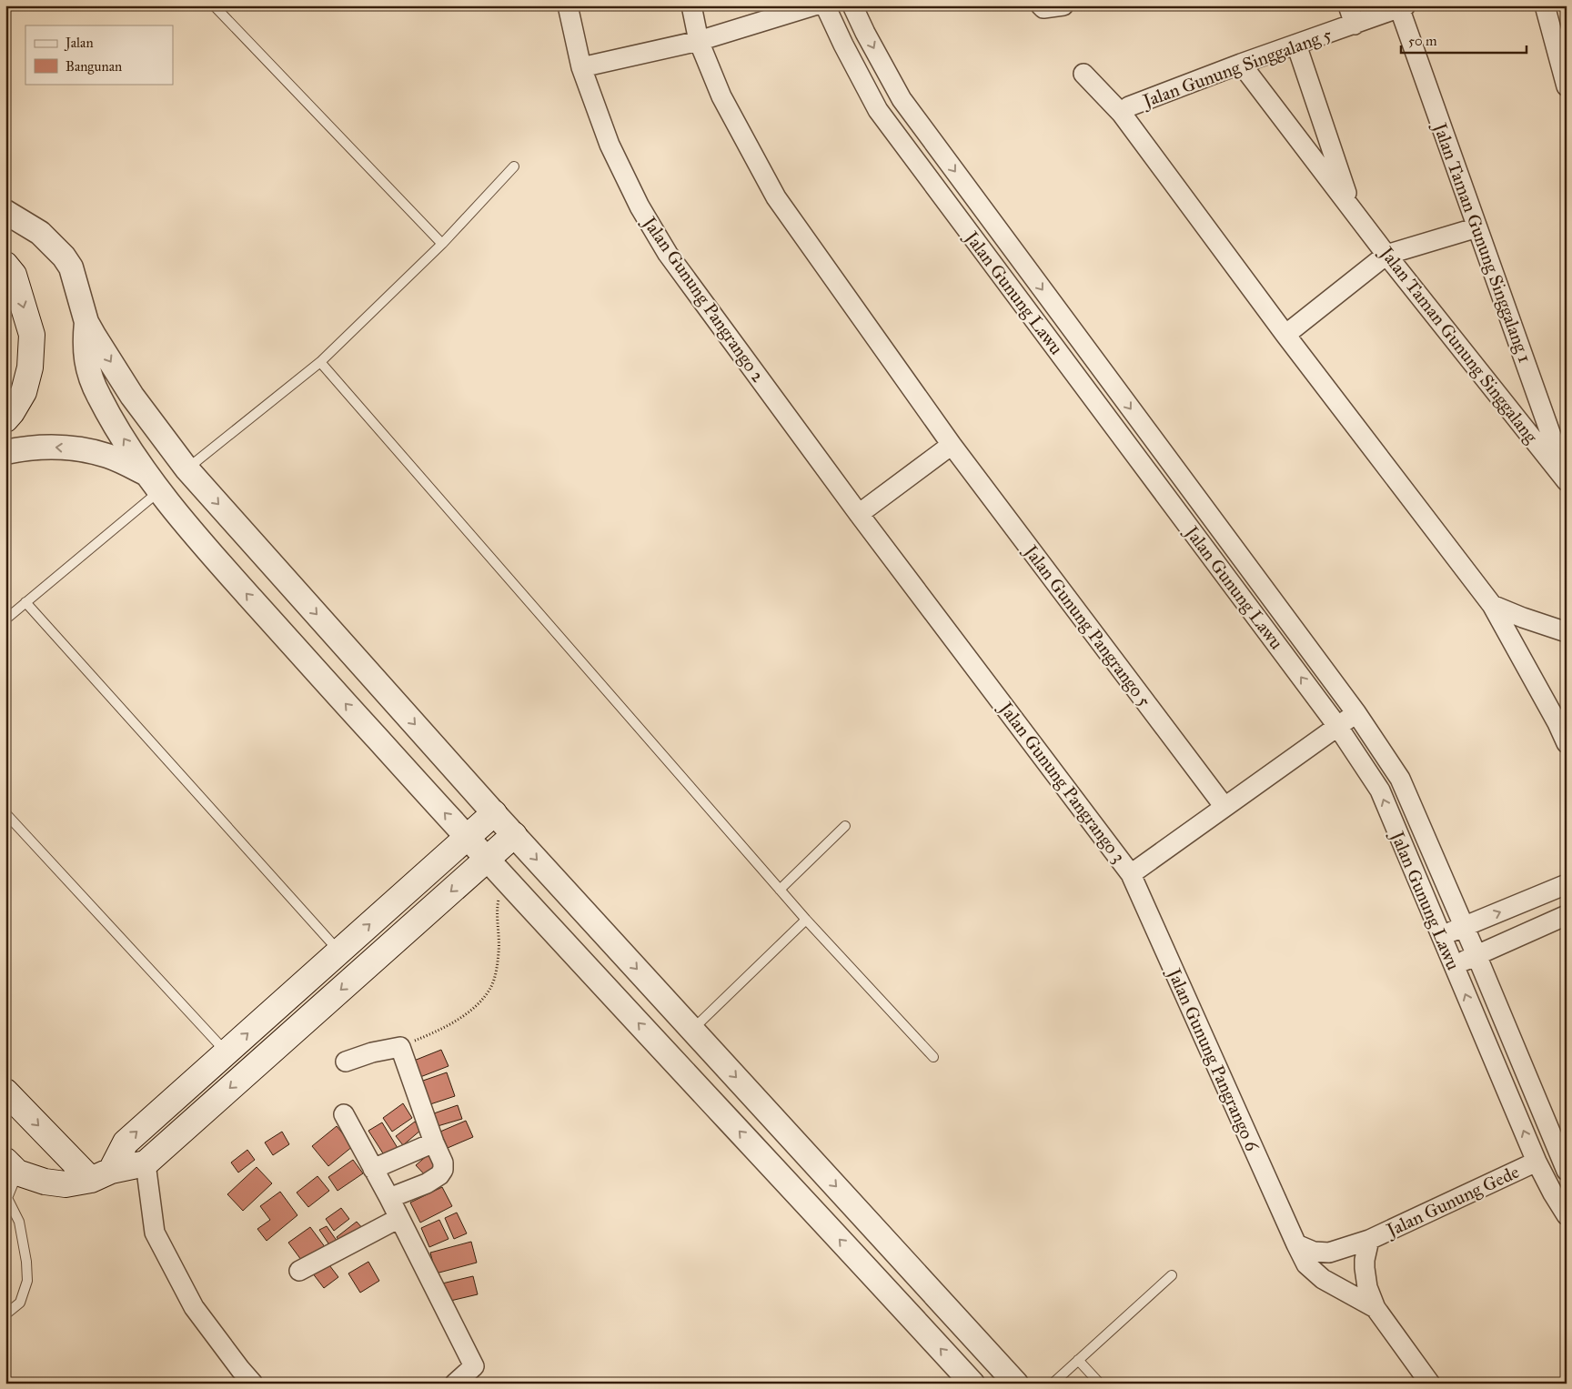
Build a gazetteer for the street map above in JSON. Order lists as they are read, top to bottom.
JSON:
{
  "streets": {
    "street": [
      "Jalan Gunung Singgalang 5",
      "Jalan Taman Gunung Singgalang 1",
      "Jalan Gunung Lawu",
      "Jalan Gunung Pangrango 2",
      "Jalan Taman Gunung Singgalang",
      "Jalan Gunung Pangrango 5",
      "Jalan Gunung Pangrango 3",
      "Jalan Gunung Pangrango 6",
      "Jalan Gunung Gede"
    ]
  },
  "crossings": [
    ["Jalan Gunung Singgalang 5", "Jalan Taman Gunung Singgalang 1"],
    ["Jalan Gunung Singgalang 5", "Jalan Taman Gunung Singgalang"],
    ["Jalan Taman Gunung Singgalang 1", "Jalan Taman Gunung Singgalang"],
    ["Jalan Gunung Lawu", "Jalan Gunung Pangrango 3"],
    ["Jalan Gunung Lawu", "Jalan Gunung Gede"],
    ["Jalan Gunung Pangrango 2", "Jalan Gunung Pangrango 3"],
    ["Jalan Gunung Pangrango 5", "Jalan Gunung Pangrango 3"],
    ["Jalan Gunung Pangrango 3", "Jalan Gunung Pangrango 6"],
    ["Jalan Gunung Pangrango 6", "Jalan Gunung Gede"]
  ],
  "legend": ["Jalan", "Bangunan"],
  "scale_bar": "50 m"
}
